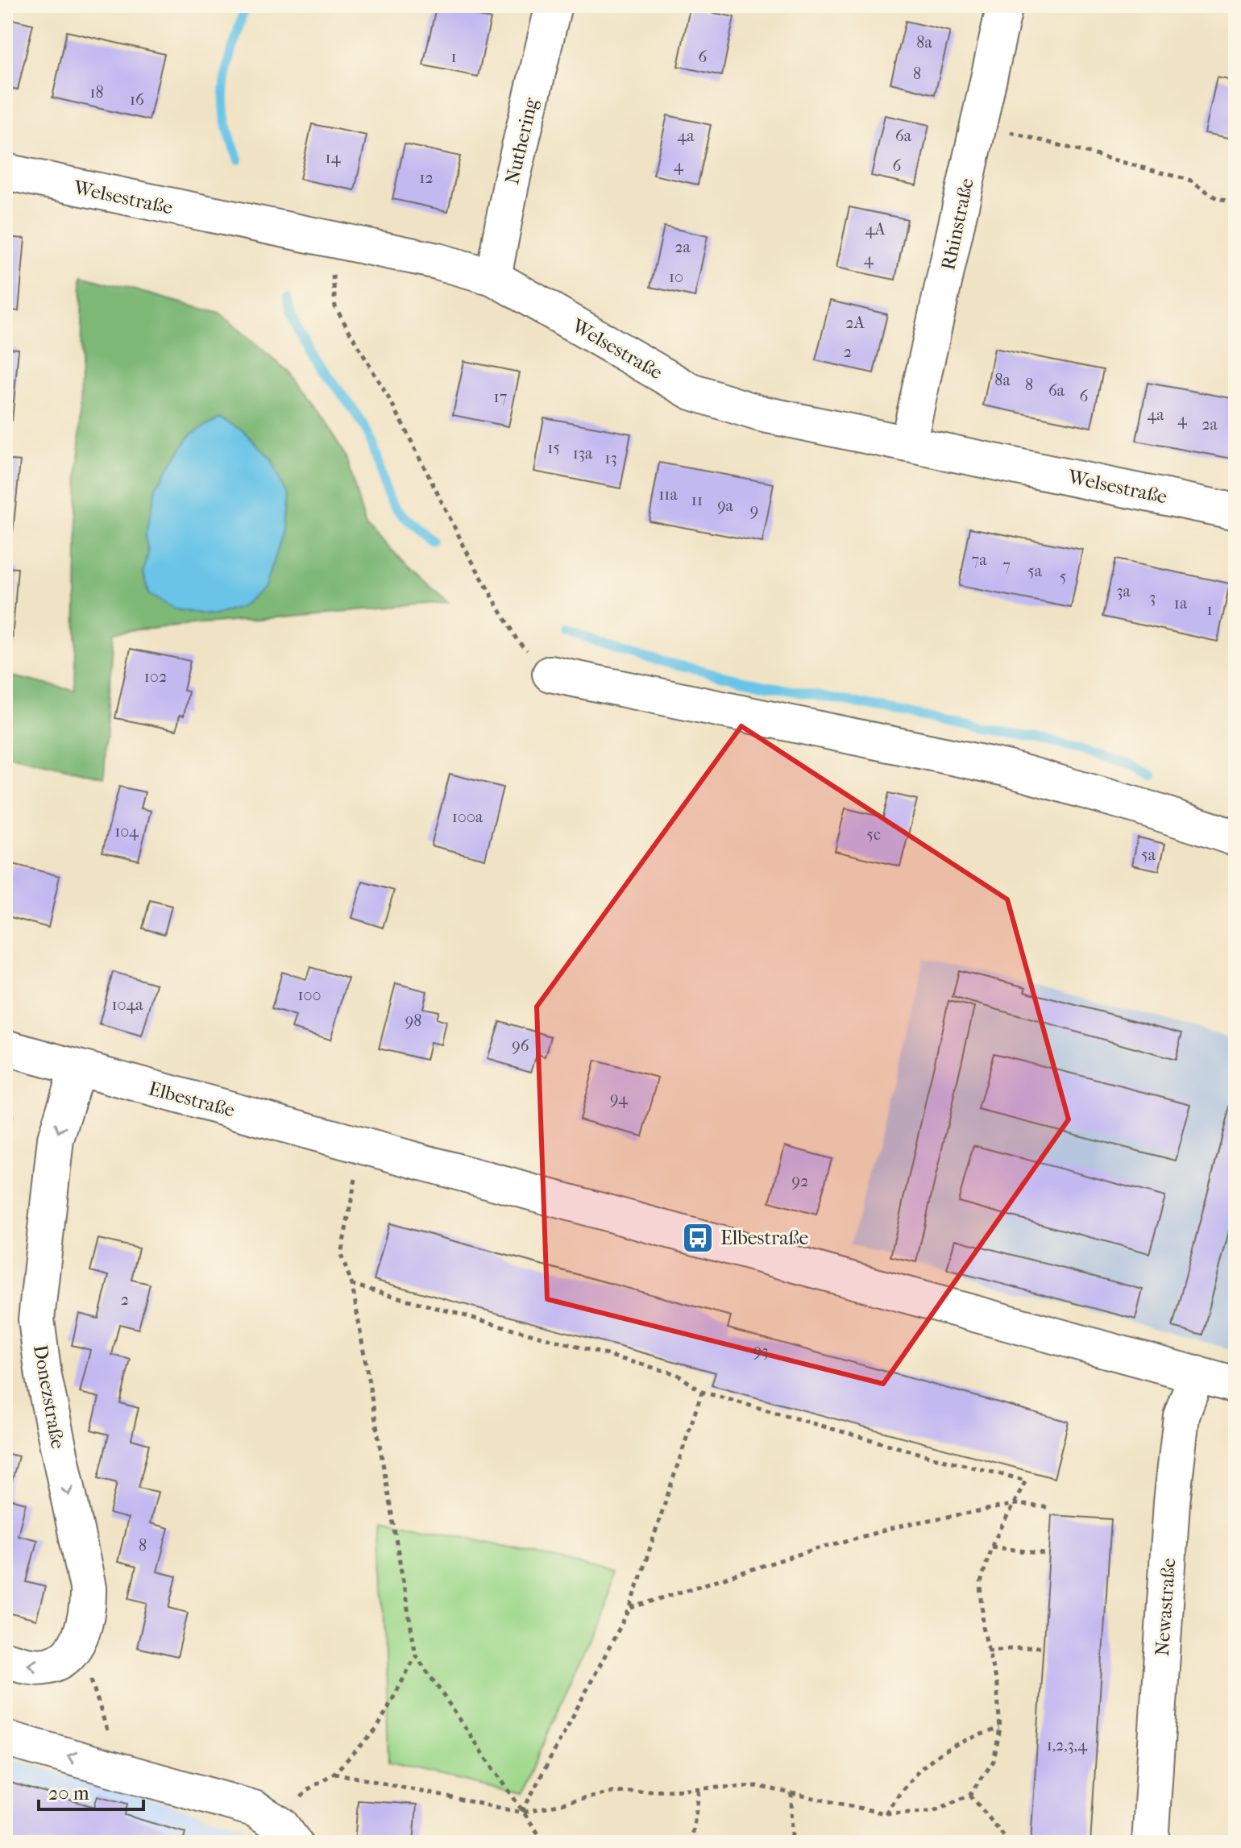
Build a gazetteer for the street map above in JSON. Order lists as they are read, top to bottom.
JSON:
{
  "streets": {
    "street": [
      "Nuthering",
      "Welsestraße",
      "Rhinstraße",
      "Elbestraße",
      "Donezstraße",
      "Newastraße"
    ]
  },
  "crossings": [
    ["Nuthering", "Welsestraße"],
    ["Welsestraße", "Rhinstraße"],
    ["Elbestraße", "Donezstraße"],
    ["Elbestraße", "Newastraße"]
  ],
  "one_way": ["Donezstraße"],
  "places": {
    "bus stop": ["Elbestraße"]
  },
  "house_numbers": [
    "8a",
    "1",
    "6",
    "8",
    "18",
    "16",
    "4a",
    "6a",
    "14",
    "4",
    "6",
    "12",
    "4A",
    "2a",
    "4",
    "10",
    "2A",
    "2",
    "8a",
    "8",
    "6a",
    "6",
    "17",
    "4a",
    "4",
    "2a",
    "15",
    "13a",
    "13",
    "11a",
    "11",
    "9a",
    "9",
    "7a",
    "7",
    "5a",
    "5",
    "3a",
    "3",
    "1a",
    "1",
    "102",
    "100a",
    "104",
    "5c",
    "5a",
    "100",
    "104a",
    "98",
    "96",
    "94",
    "92",
    "2",
    "93",
    "8",
    "1,2,3,4"
  ],
  "scale_bar": "20 m"
}
